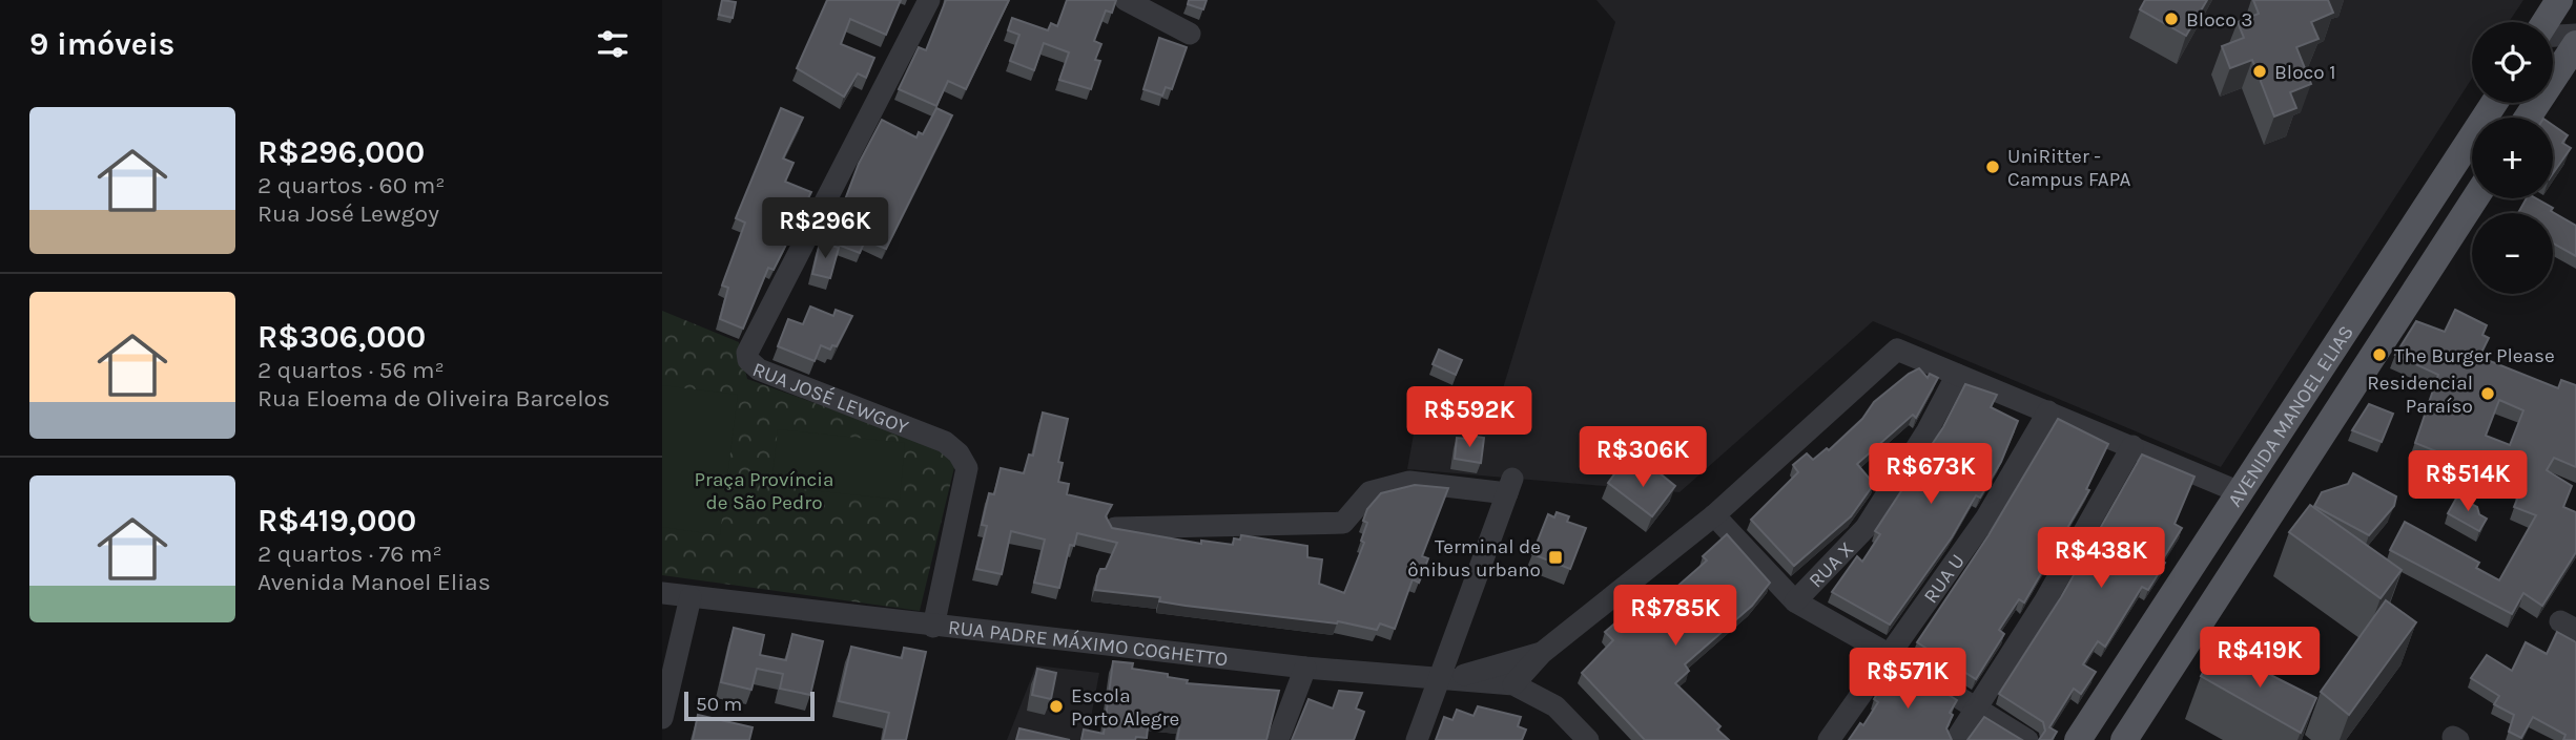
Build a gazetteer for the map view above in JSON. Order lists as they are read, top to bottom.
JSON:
{
  "streets": {
    "main road": ["AVENIDA MANOEL ELIAS"],
    "street": [
      "RUA JOSÉ LEWGOY",
      "RUA X",
      "RUA U",
      "RUA PADRE MÁXIMO COGHETTO"
    ]
  },
  "crossings": [
    ["RUA JOSÉ LEWGOY", "RUA PADRE MÁXIMO COGHETTO"]
  ],
  "parks": ["Praça Província de São Pedro"],
  "places": {
    "other": [
      "Bloco 3",
      "Bloco 1",
      "UniRitter - Campus FAPA",
      "The Burger Please",
      "Residencial Paraíso",
      "Escola Porto Alegre"
    ],
    "transit": ["Terminal de ônibus urbano"]
  },
  "scale_bar": "50 m",
  "page": {
    "heading": "9 imóveis",
    "map_buttons": ["+", "−"],
    "list": [
      {
        "name": "R$296,000",
        "note": "2 quartos · 60 m² · Rua José Lewgoy"
      },
      {
        "name": "R$306,000",
        "note": "2 quartos · 56 m² · Rua Eloema de Oliveira Barcelos"
      },
      {
        "name": "R$419,000",
        "note": "2 quartos · 76 m² · Avenida Manoel Elias"
      }
    ],
    "price": [
      "R$296K",
      "R$592K",
      "R$306K",
      "R$673K",
      "R$514K",
      "R$438K",
      "R$785K",
      "R$419K",
      "R$571K"
    ],
    "scale": "50 m"
  }
}
